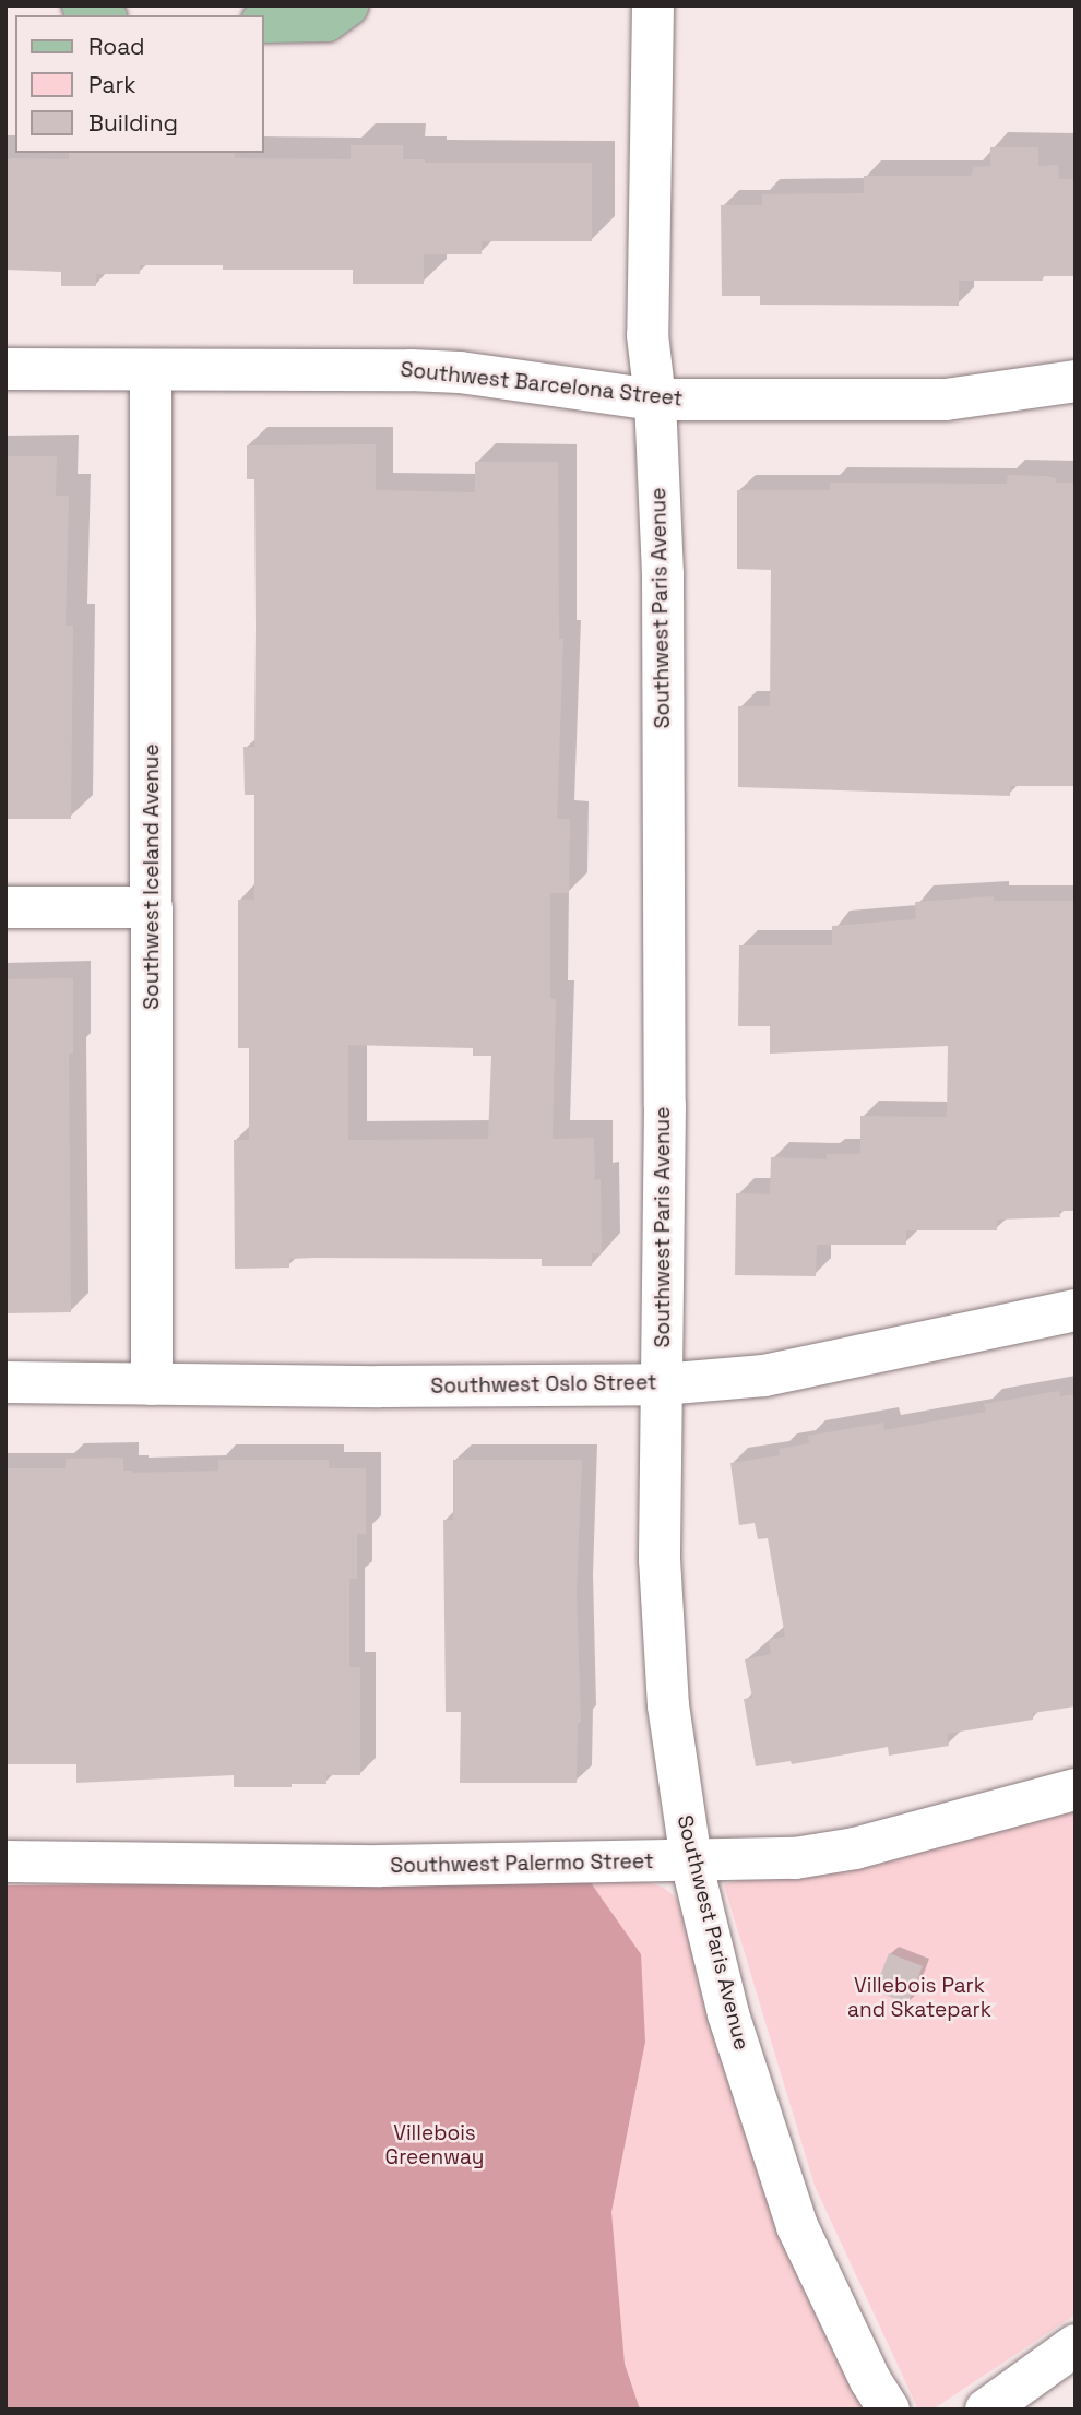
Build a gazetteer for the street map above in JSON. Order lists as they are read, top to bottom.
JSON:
{
  "streets": {
    "street": [
      "Southwest Barcelona Street",
      "Southwest Paris Avenue",
      "Southwest Iceland Avenue",
      "Southwest Oslo Street",
      "Southwest Palermo Street"
    ]
  },
  "crossings": [
    ["Southwest Barcelona Street", "Southwest Paris Avenue"],
    ["Southwest Barcelona Street", "Southwest Iceland Avenue"],
    ["Southwest Paris Avenue", "Southwest Oslo Street"],
    ["Southwest Paris Avenue", "Southwest Palermo Street"],
    ["Southwest Iceland Avenue", "Southwest Oslo Street"]
  ],
  "parks": ["Villebois Park and Skatepark", "Villebois Greenway"],
  "legend": ["Road", "Park", "Building"]
}
